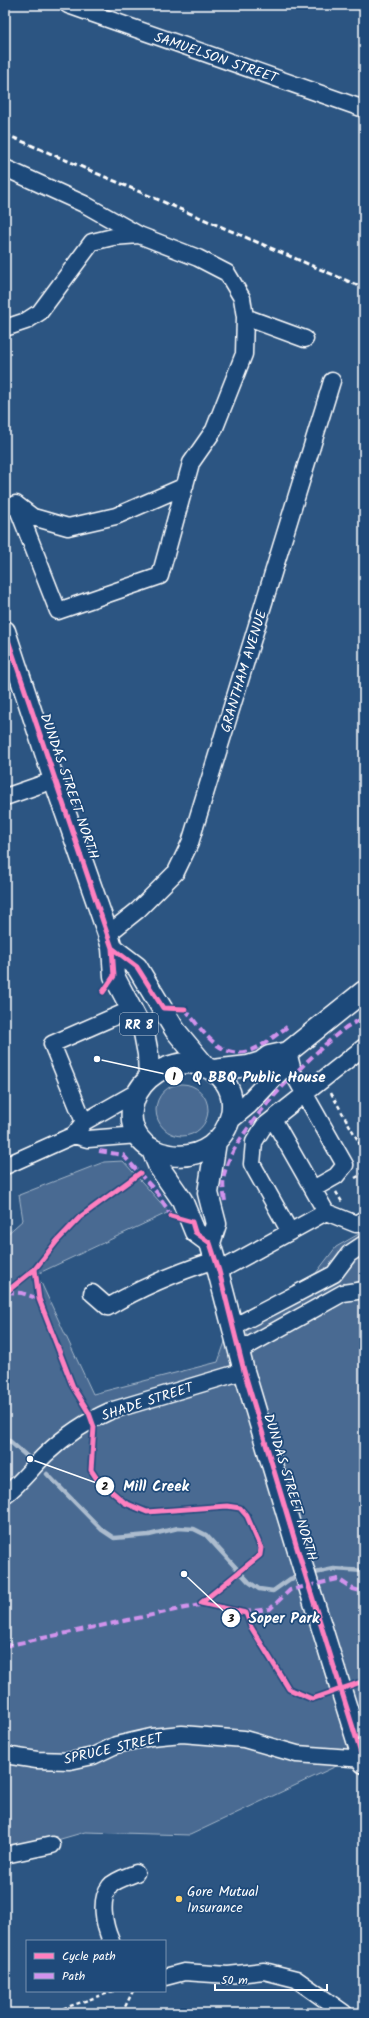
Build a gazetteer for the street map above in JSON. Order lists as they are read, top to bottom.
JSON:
{
  "streets": {
    "main road": ["DUNDAS STREET NORTH", "RR 8"],
    "street": [
      "SAMUELSON STREET",
      "GRANTHAM AVENUE",
      "SHADE STREET",
      "SPRUCE STREET"
    ]
  },
  "crossings": [
    ["GRANTHAM AVENUE", "DUNDAS STREET NORTH"],
    ["GRANTHAM AVENUE", "RR 8"],
    ["DUNDAS STREET NORTH", "RR 8"],
    ["DUNDAS STREET NORTH", "SHADE STREET"],
    ["DUNDAS STREET NORTH", "SPRUCE STREET"]
  ],
  "places": [
    "Q BBQ Public House",
    "Mill Creek",
    "Soper Park",
    "Gore Mutual Insurance"
  ],
  "legend": ["Cycle path", "Path"],
  "scale_bar": "50 m"
}
